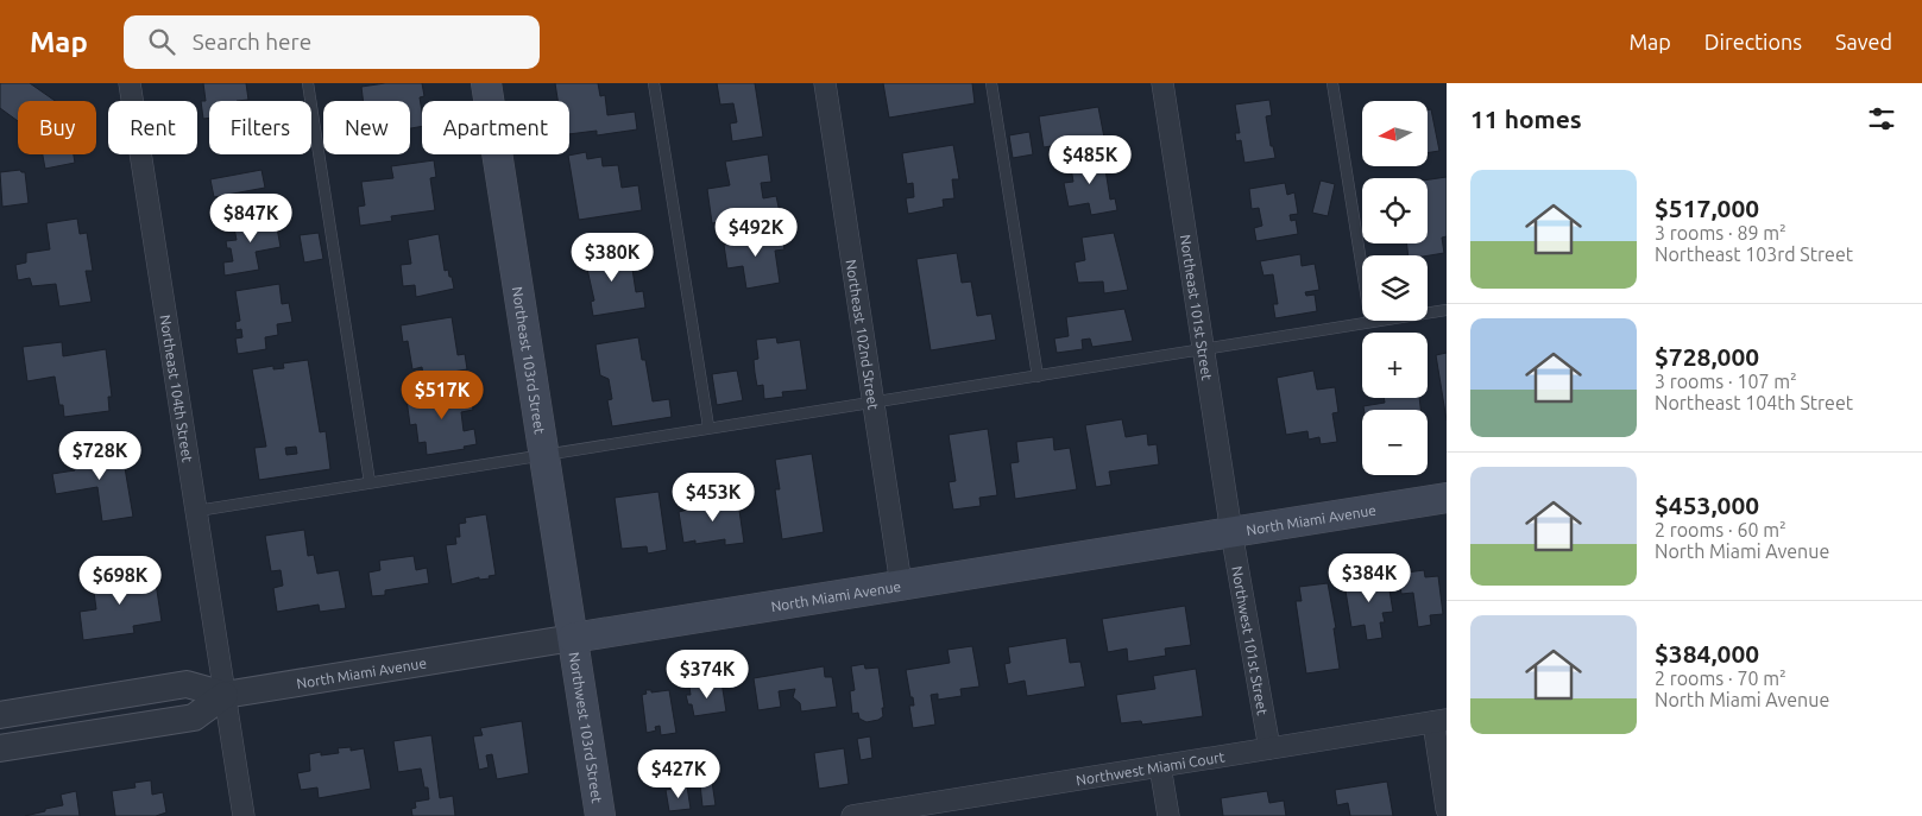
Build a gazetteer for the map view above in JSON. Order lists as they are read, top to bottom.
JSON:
{
  "streets": {
    "main road": ["Northeast 103rd Street", "North Miami Avenue", "Northwest 103rd Street"],
    "street": [
      "Northeast 101st Street",
      "Northeast 102nd Street",
      "Northeast 104th Street",
      "Northwest 101st Street",
      "Northwest Miami Court"
    ]
  },
  "crossings": [
    ["Northeast 101st Street", "North Miami Avenue"],
    ["Northeast 101st Street", "Northwest 101st Street"],
    ["Northeast 102nd Street", "North Miami Avenue"],
    ["Northeast 103rd Street", "North Miami Avenue"],
    ["Northeast 103rd Street", "Northwest 103rd Street"],
    ["Northeast 104th Street", "North Miami Avenue"],
    ["North Miami Avenue", "Northwest 101st Street"],
    ["North Miami Avenue", "Northwest 103rd Street"],
    ["Northwest 101st Street", "Northwest Miami Court"]
  ],
  "north": "left",
  "page": {
    "header": "Map",
    "search": "Search here",
    "nav": ["Map", "Directions", "Saved"],
    "heading": "11 homes",
    "map_buttons": ["+", "−"],
    "chip": [
      "Buy",
      "Rent",
      "Filters",
      "New",
      "Apartment"
    ],
    "price": [
      "$485K",
      "$847K",
      "$492K",
      "$380K",
      "$517K",
      "$728K",
      "$453K",
      "$384K",
      "$698K",
      "$374K",
      "$427K"
    ],
    "list": [
      {
        "name": "$517,000",
        "note": "3 rooms · 89 m² · Northeast 103rd Street"
      },
      {
        "name": "$728,000",
        "note": "3 rooms · 107 m² · Northeast 104th Street"
      },
      {
        "name": "$453,000",
        "note": "2 rooms · 60 m² · North Miami Avenue"
      },
      {
        "name": "$384,000",
        "note": "2 rooms · 70 m² · North Miami Avenue"
      }
    ]
  }
}
